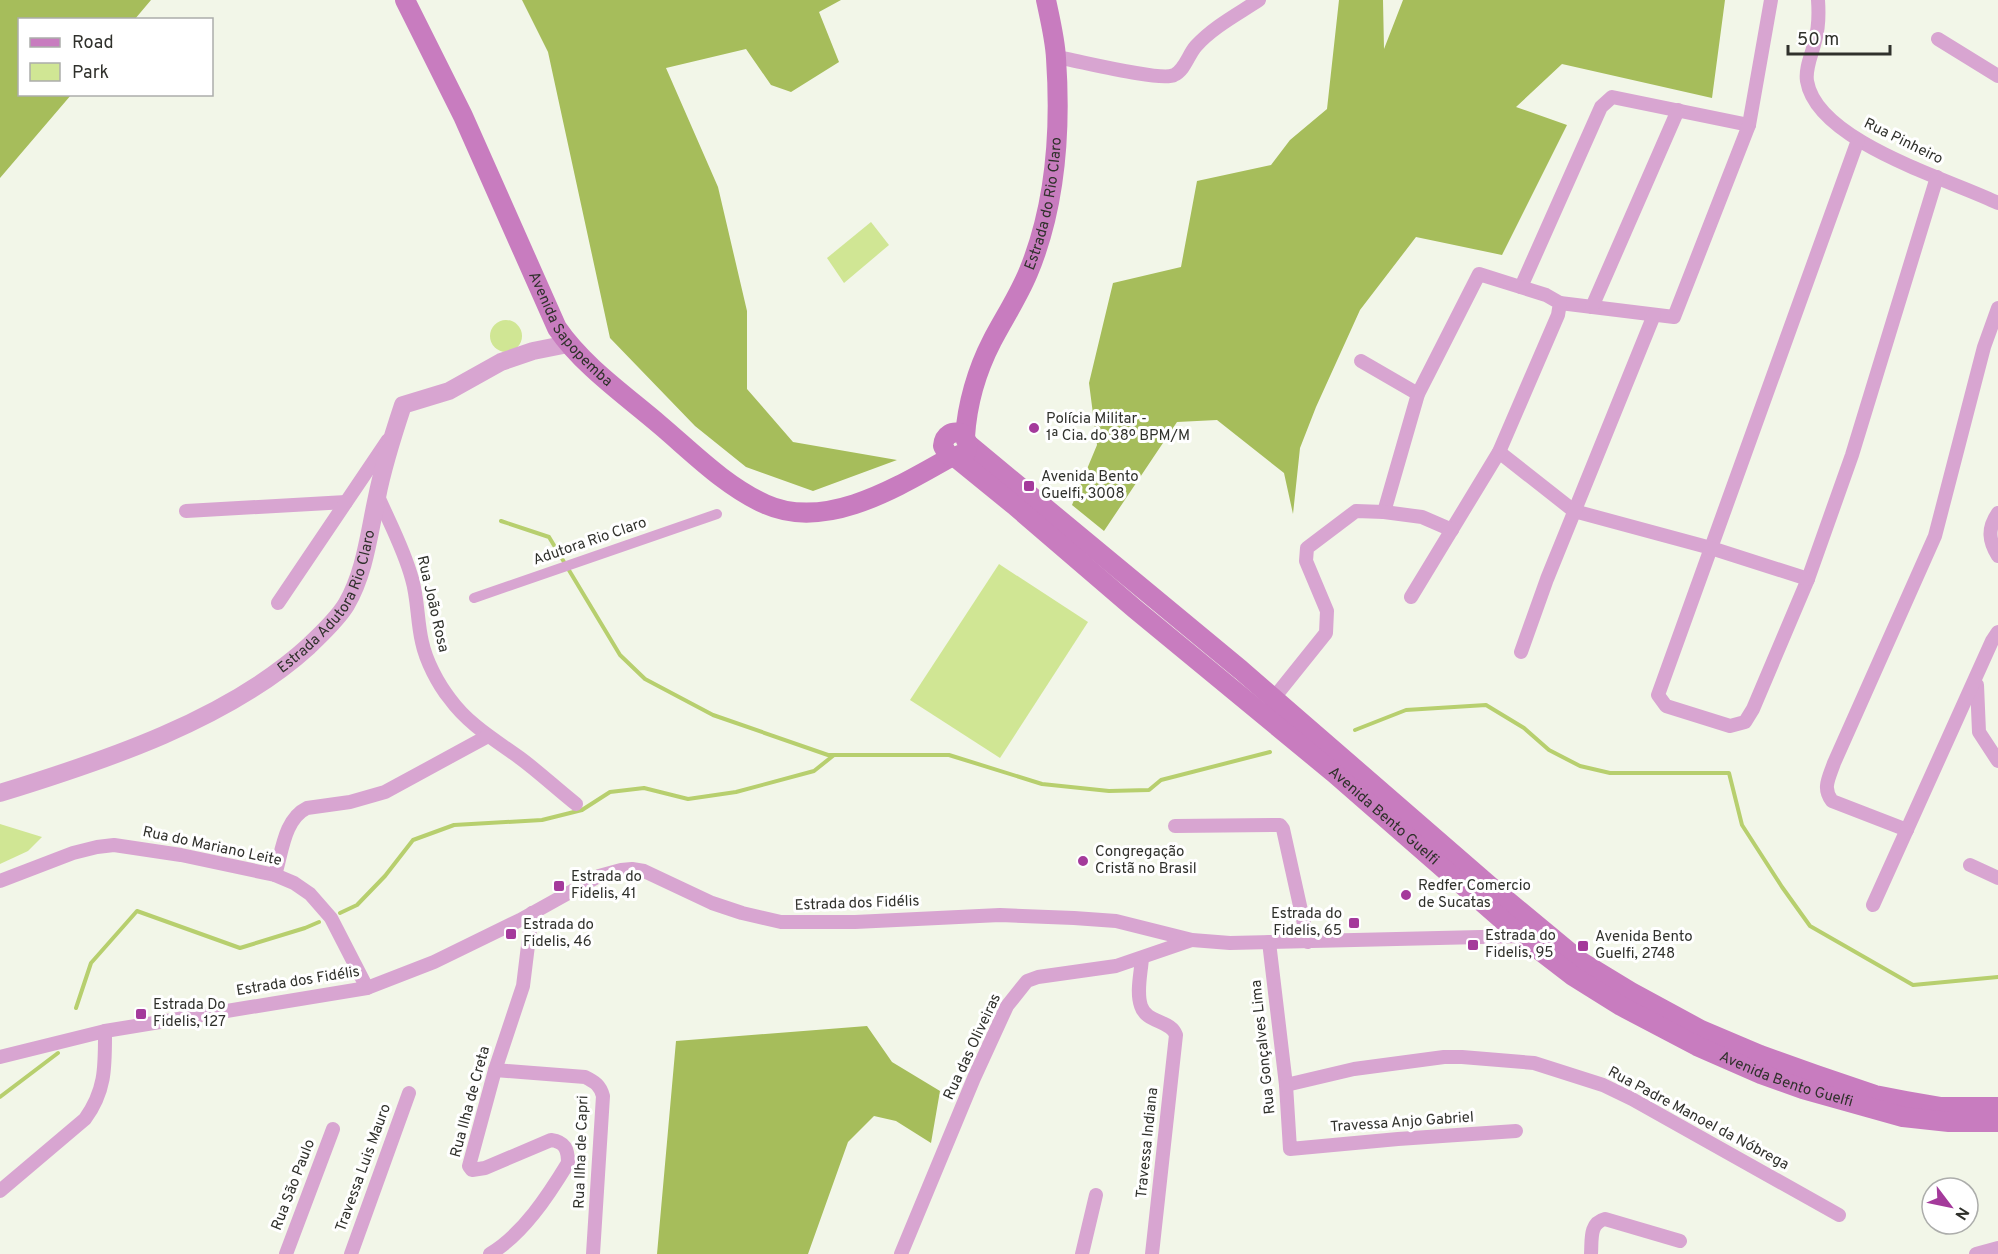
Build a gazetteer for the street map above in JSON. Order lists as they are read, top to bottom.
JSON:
{
  "streets": {
    "main road": ["Estrada do Rio Claro", "Avenida Sapopemba", "Avenida Bento Guelfi"],
    "street": [
      "Rua Pinheiro",
      "Adutora Rio Claro",
      "Estrada Adutora Rio Claro",
      "Rua João Rosa",
      "Rua do Mariano Leite",
      "Estrada dos Fidélis",
      "Rua das Oliveiras",
      "Rua Gonçalves Lima",
      "Rua Ilha de Creta",
      "Rua Padre Manoel da Nóbrega",
      "Travessa Anjo Gabriel",
      "Travessa Indiana",
      "Rua Ilha de Capri",
      "Travessa Luis Mauro",
      "Rua São Paulo"
    ]
  },
  "crossings": [
    ["Estrada do Rio Claro", "Avenida Sapopemba"],
    ["Estrada do Rio Claro", "Avenida Bento Guelfi"],
    ["Avenida Sapopemba", "Estrada Adutora Rio Claro"],
    ["Avenida Sapopemba", "Avenida Bento Guelfi"],
    ["Estrada Adutora Rio Claro", "Rua João Rosa"],
    ["Avenida Bento Guelfi", "Estrada dos Fidélis"],
    ["Rua do Mariano Leite", "Estrada dos Fidélis"],
    ["Estrada dos Fidélis", "Rua das Oliveiras"],
    ["Estrada dos Fidélis", "Rua Gonçalves Lima"],
    ["Estrada dos Fidélis", "Rua Ilha de Creta"],
    ["Rua das Oliveiras", "Travessa Indiana"],
    ["Rua Gonçalves Lima", "Rua Padre Manoel da Nóbrega"],
    ["Rua Gonçalves Lima", "Travessa Anjo Gabriel"],
    ["Rua Ilha de Creta", "Rua Ilha de Capri"]
  ],
  "places": {
    "other": ["Polícia Militar - 1ª Cia. do 38º BPM/M", "Congregação Cristã no Brasil", "Redfer Comercio de Sucatas"],
    "transit": [
      "Avenida Bento Guelfi, 3008",
      "Estrada do Fidelis, 41",
      "Estrada do Fidelis, 65",
      "Estrada do Fidelis, 46",
      "Estrada do Fidelis, 95",
      "Avenida Bento Guelfi, 2748",
      "Estrada Do Fidelis, 127"
    ]
  },
  "legend": ["Road", "Park"],
  "scale_bar": "50 m",
  "north": "bottom right"
}
